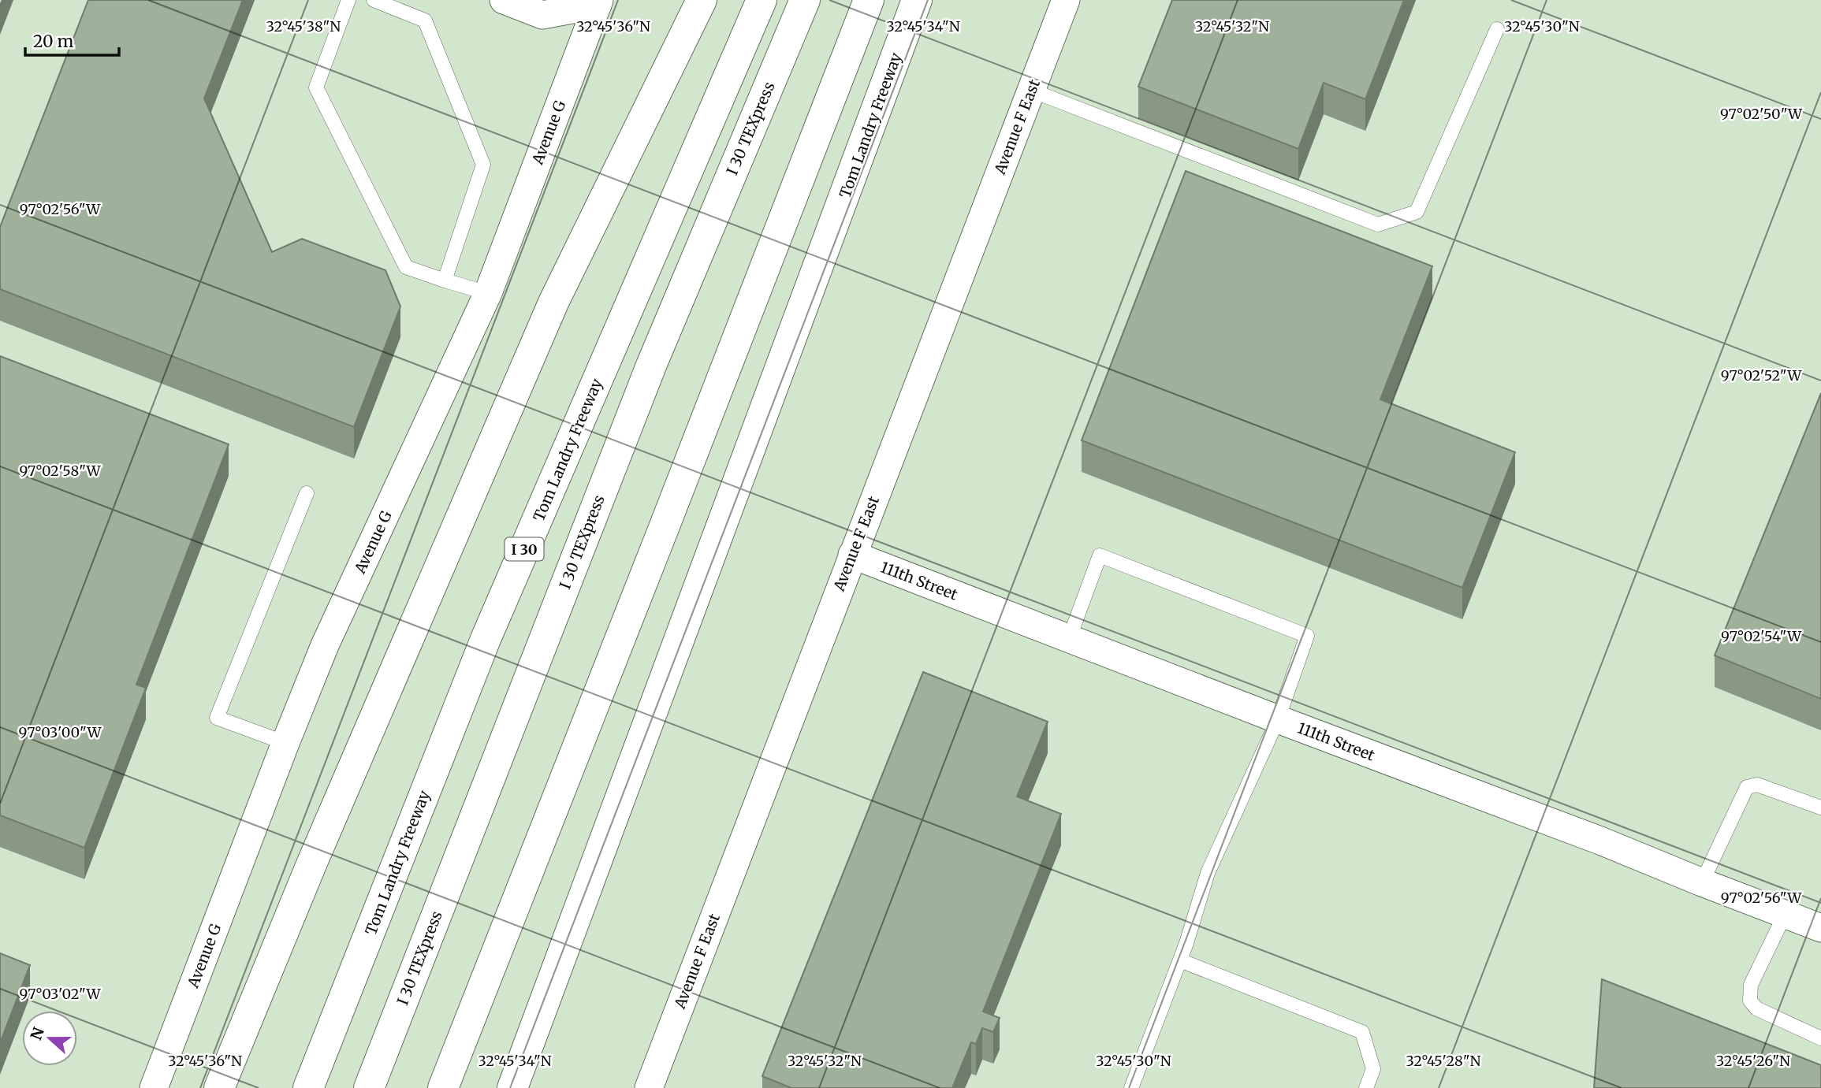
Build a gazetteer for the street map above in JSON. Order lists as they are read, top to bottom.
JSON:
{
  "streets": {
    "highway": ["Tom Landry Freeway", "I 30 TEXpress", "I 30"],
    "street": ["Avenue F East", "Avenue G", "111th Street"]
  },
  "crossings": [
    ["Avenue F East", "111th Street"]
  ],
  "scale_bar": "20 m",
  "north": "left",
  "coordinates": [
    "32°45'38\"N",
    "32°45'36\"N",
    "32°45'34\"N",
    "32°45'32\"N",
    "32°45'30\"N",
    "97°02'50\"W",
    "97°02'56\"W",
    "97°02'52\"W",
    "97°02'58\"W",
    "97°02'54\"W",
    "97°03'00\"W",
    "97°03'02\"W",
    "32°45'28\"N",
    "32°45'26\"N"
  ]
}
